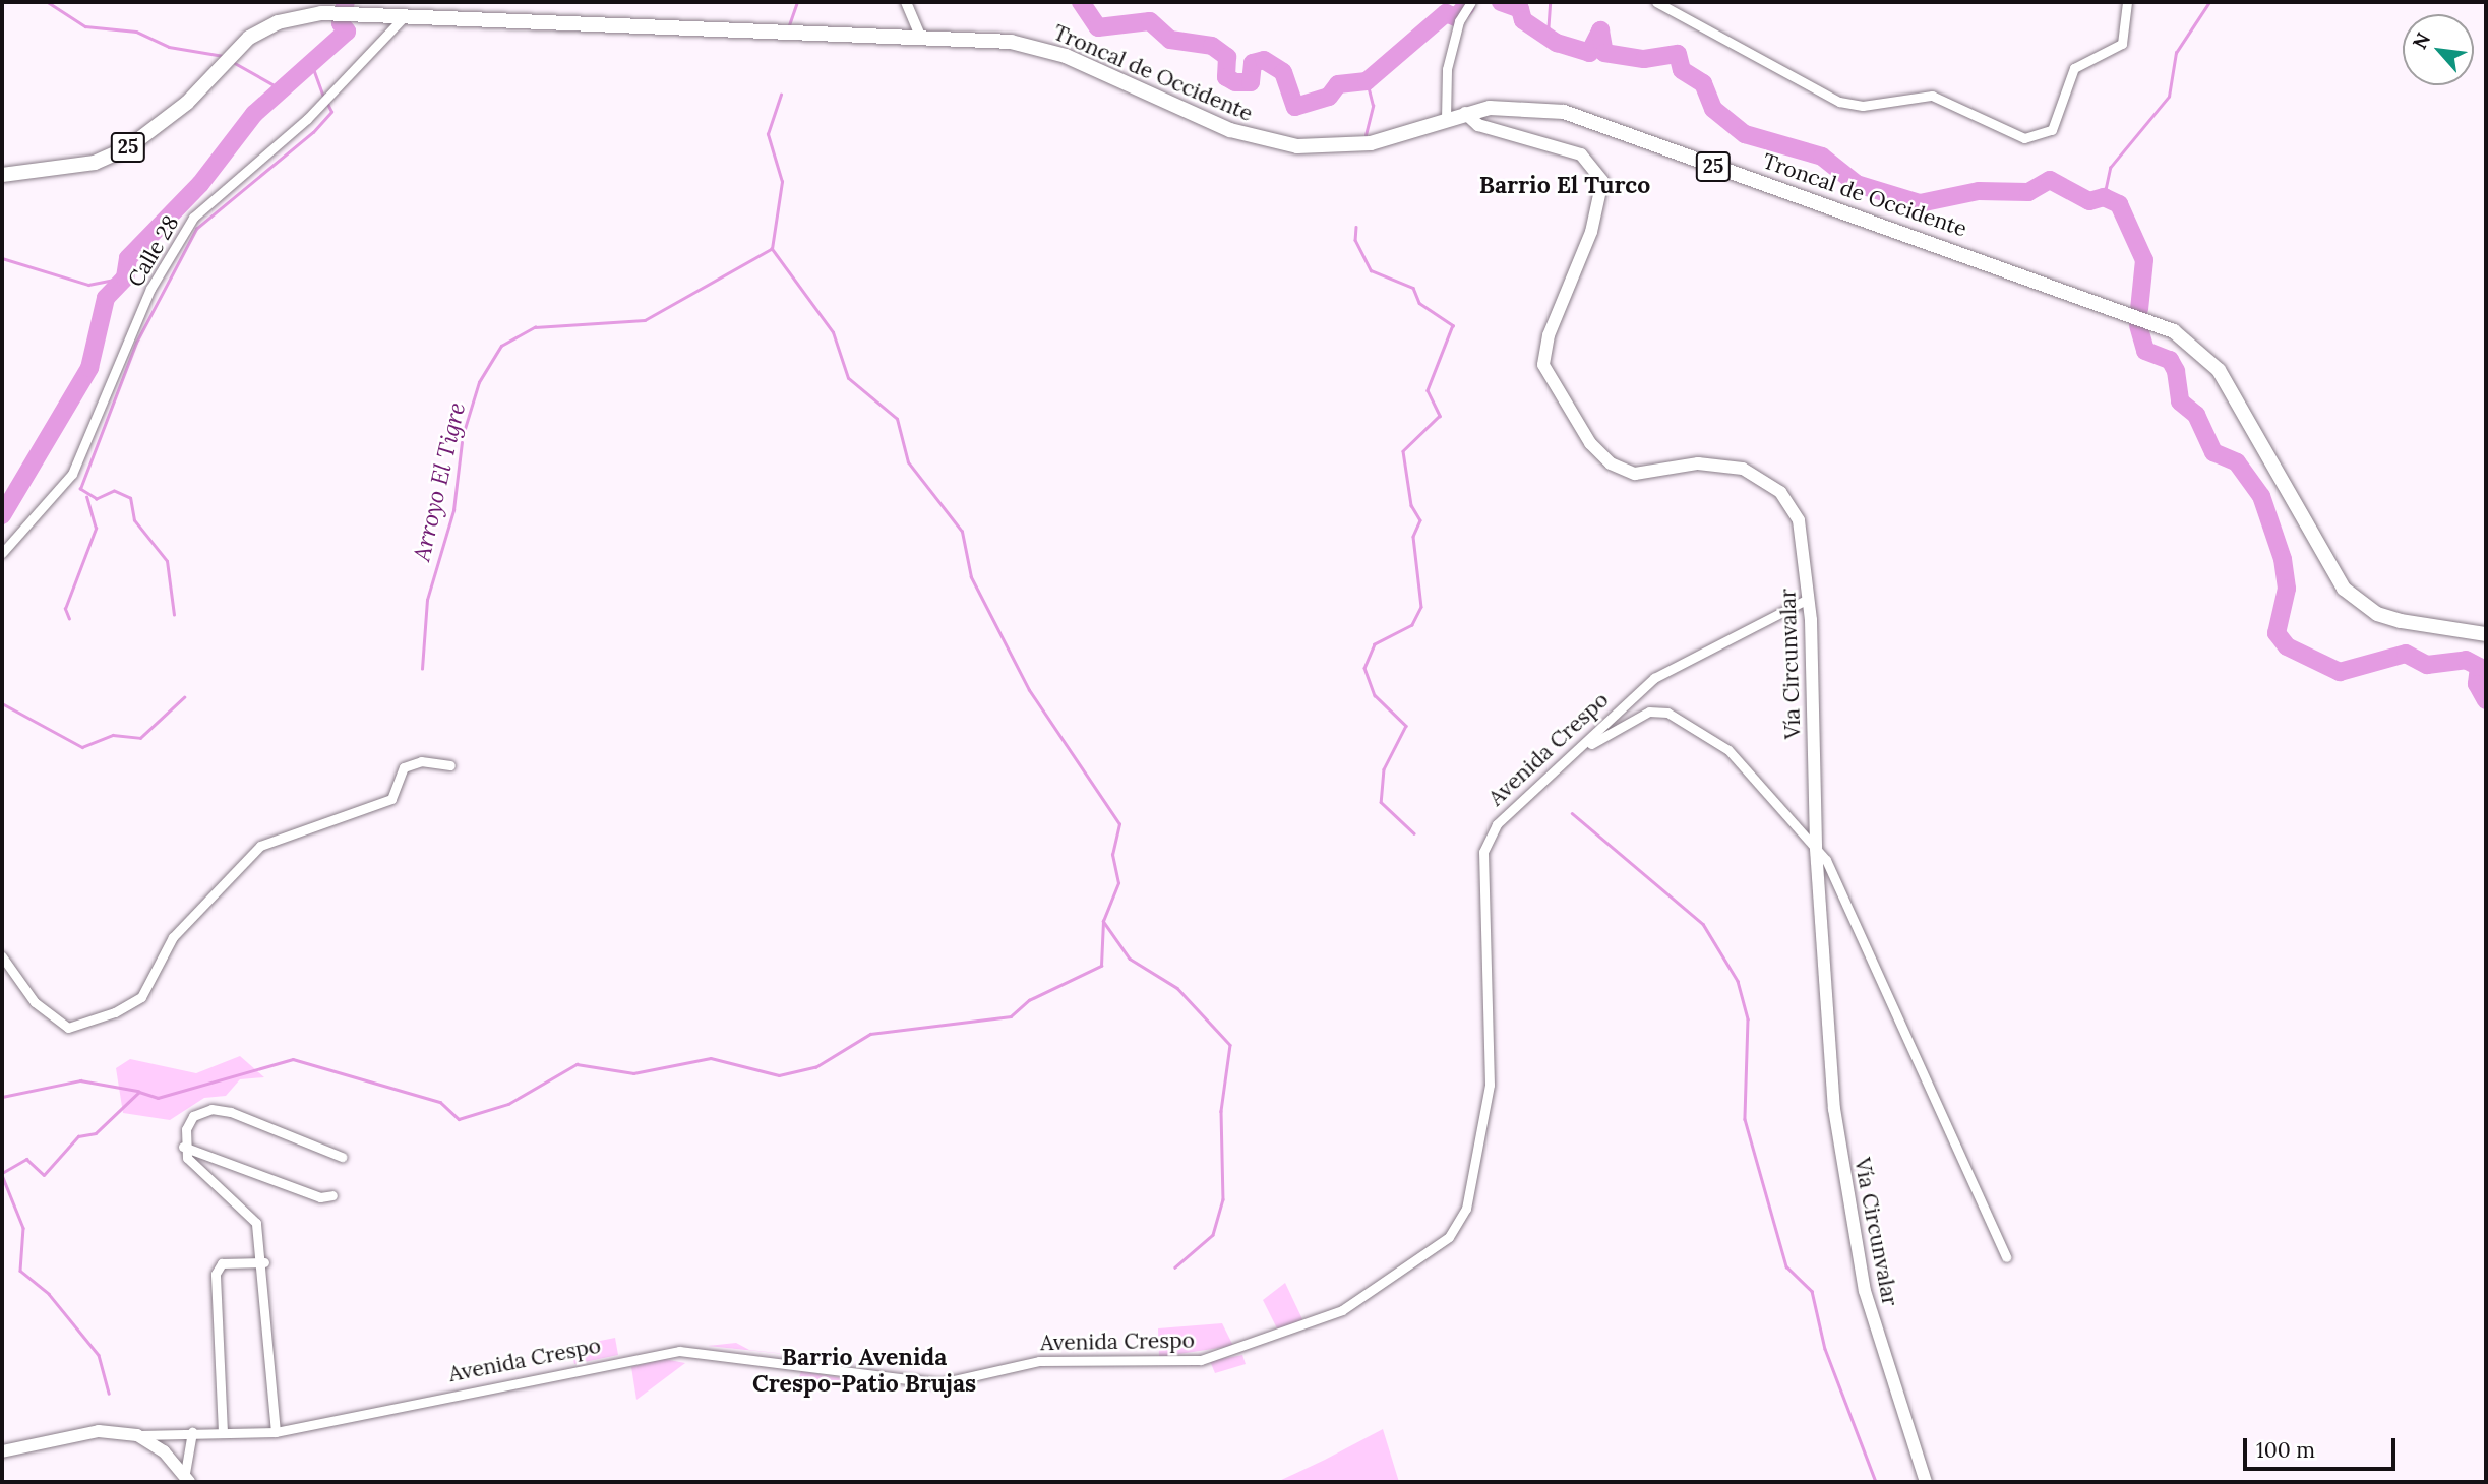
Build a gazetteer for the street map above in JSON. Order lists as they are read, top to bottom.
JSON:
{
  "streets": {
    "main road": [
      "Troncal de Occidente",
      "25",
      "Vía Circunvalar",
      "Avenida Crespo"
    ],
    "street": ["Calle 28"]
  },
  "crossings": [
    ["Troncal de Occidente", "Calle 28"],
    ["Troncal de Occidente", "Vía Circunvalar"],
    ["Vía Circunvalar", "Avenida Crespo"]
  ],
  "districts": ["Barrio El Turco", "Barrio Avenida Crespo-Patio Brujas"],
  "water": ["Arroyo El Tigre"],
  "scale_bar": "100 m",
  "north": "top left"
}
